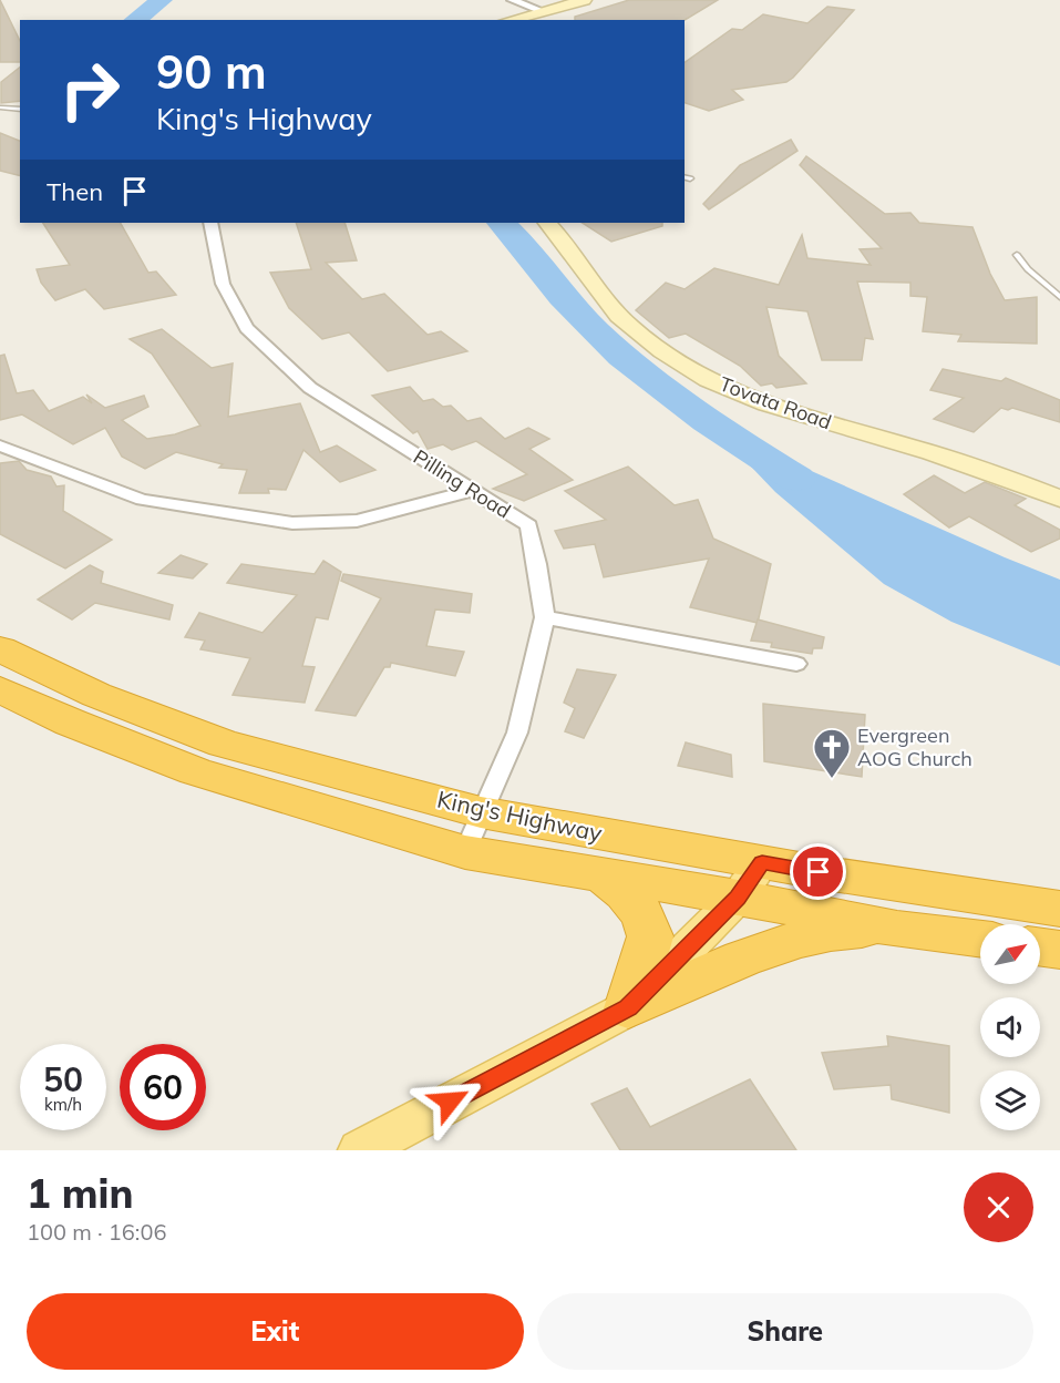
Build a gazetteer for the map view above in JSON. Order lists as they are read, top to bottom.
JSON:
{
  "streets": {
    "highway": ["King's Highway"],
    "street": ["Tovata Road", "Pilling Road"]
  },
  "crossings": [
    ["Pilling Road", "King's Highway"]
  ],
  "places": {
    "church": ["Evergreen AOG Church"]
  },
  "north": "top right",
  "page": {
    "turn": ["90 m", "King's Highway"],
    "then": "Then",
    "speed": "50 km/h",
    "limit": "60",
    "heading": ["1 min", "100 m · 16:06"],
    "buttons": ["Exit", "Share"]
  }
}
